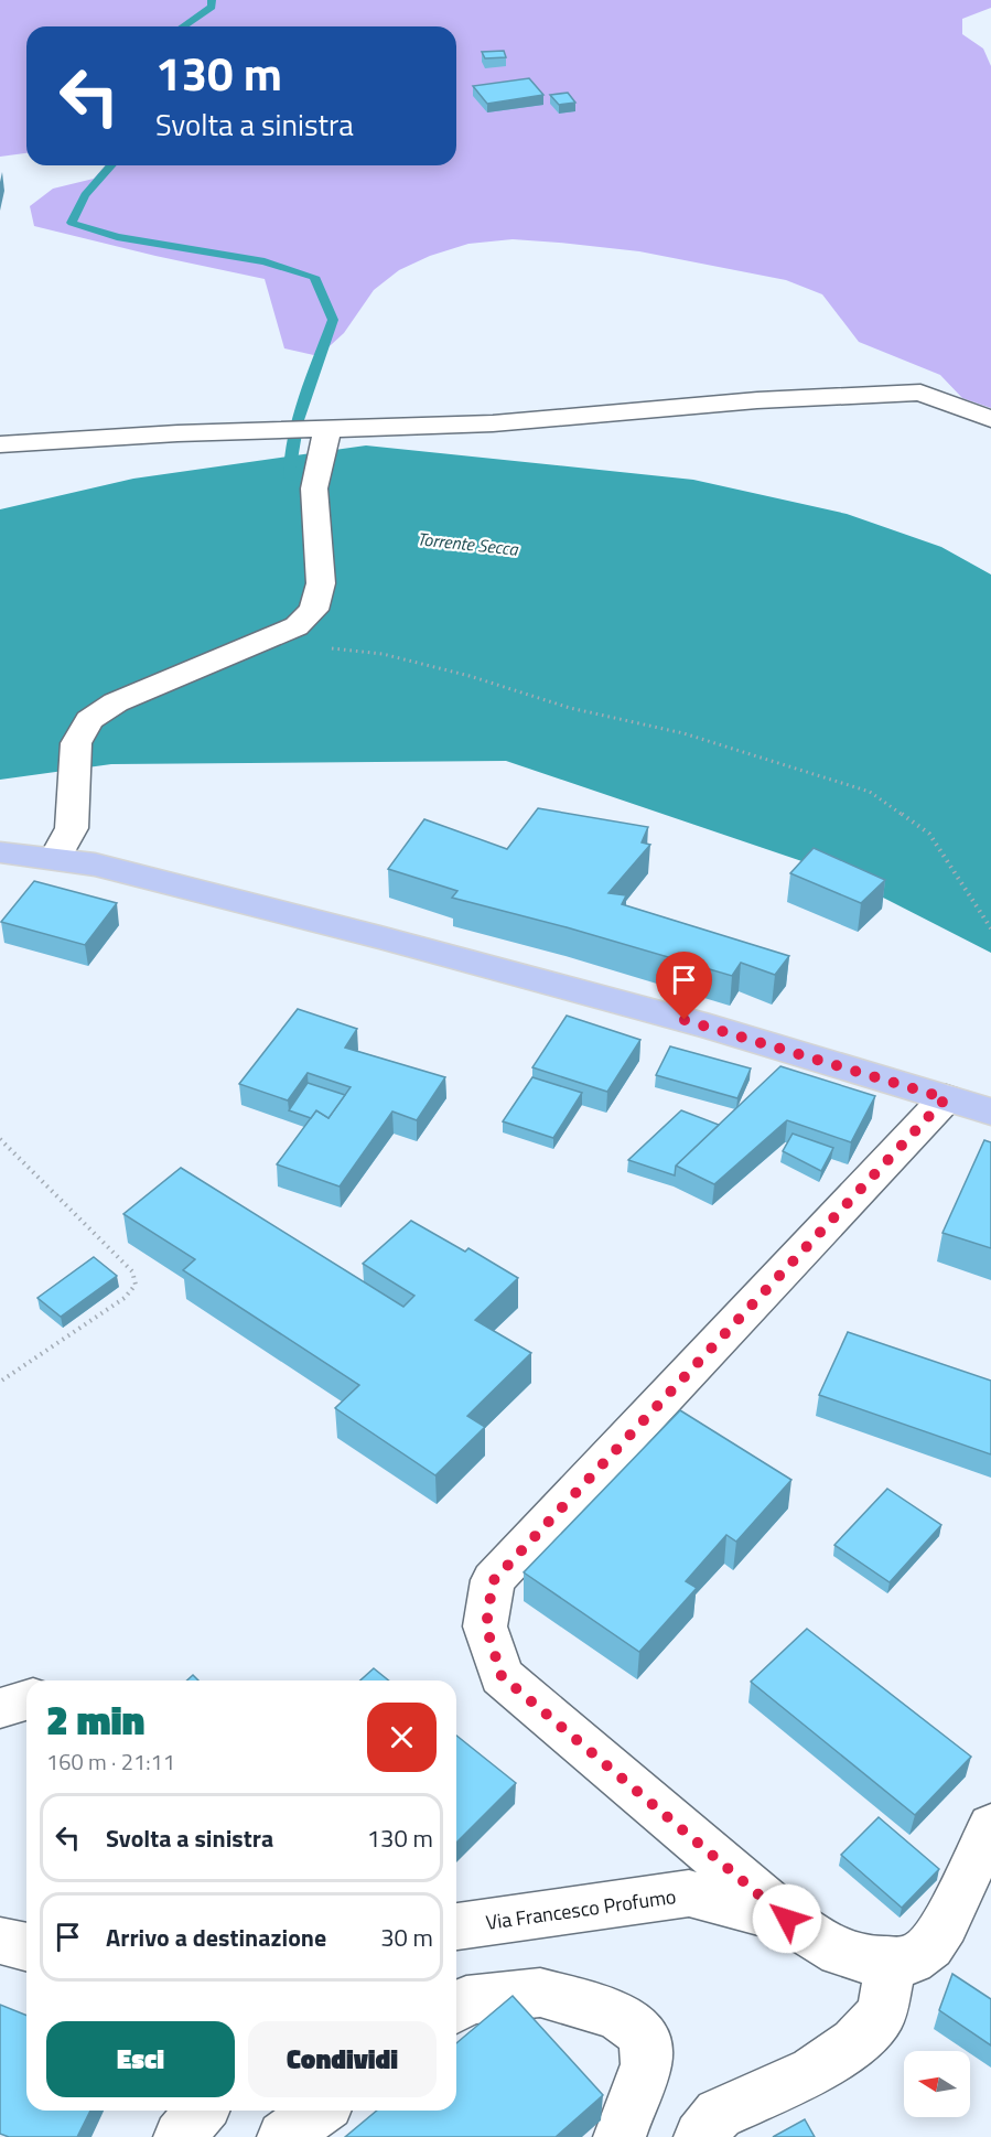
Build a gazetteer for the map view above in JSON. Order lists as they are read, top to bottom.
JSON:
{
  "streets": {
    "street": ["Via Francesco Profumo"]
  },
  "water": ["Torrente Secca"],
  "north": "left",
  "page": {
    "turn": ["130 m", "Svolta a sinistra"],
    "heading": ["2 min", "160 m · 21:11"],
    "list": [
      {
        "name": "Svolta a sinistra",
        "value": "130 m"
      },
      {
        "name": "Arrivo a destinazione",
        "value": "30 m"
      }
    ],
    "buttons": ["Esci", "Condividi"]
  }
}
